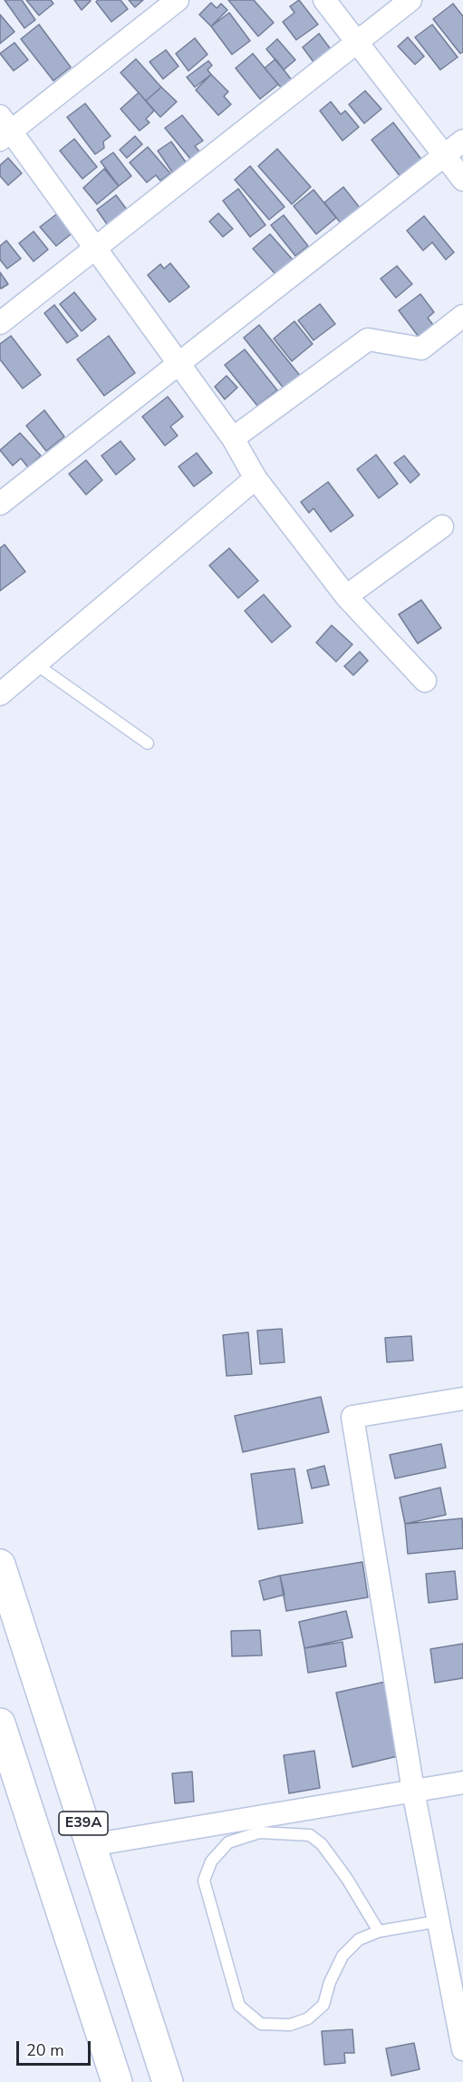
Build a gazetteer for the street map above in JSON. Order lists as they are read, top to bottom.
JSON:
{
  "streets": {
    "main road": ["E39A"]
  },
  "scale_bar": "20 m"
}
